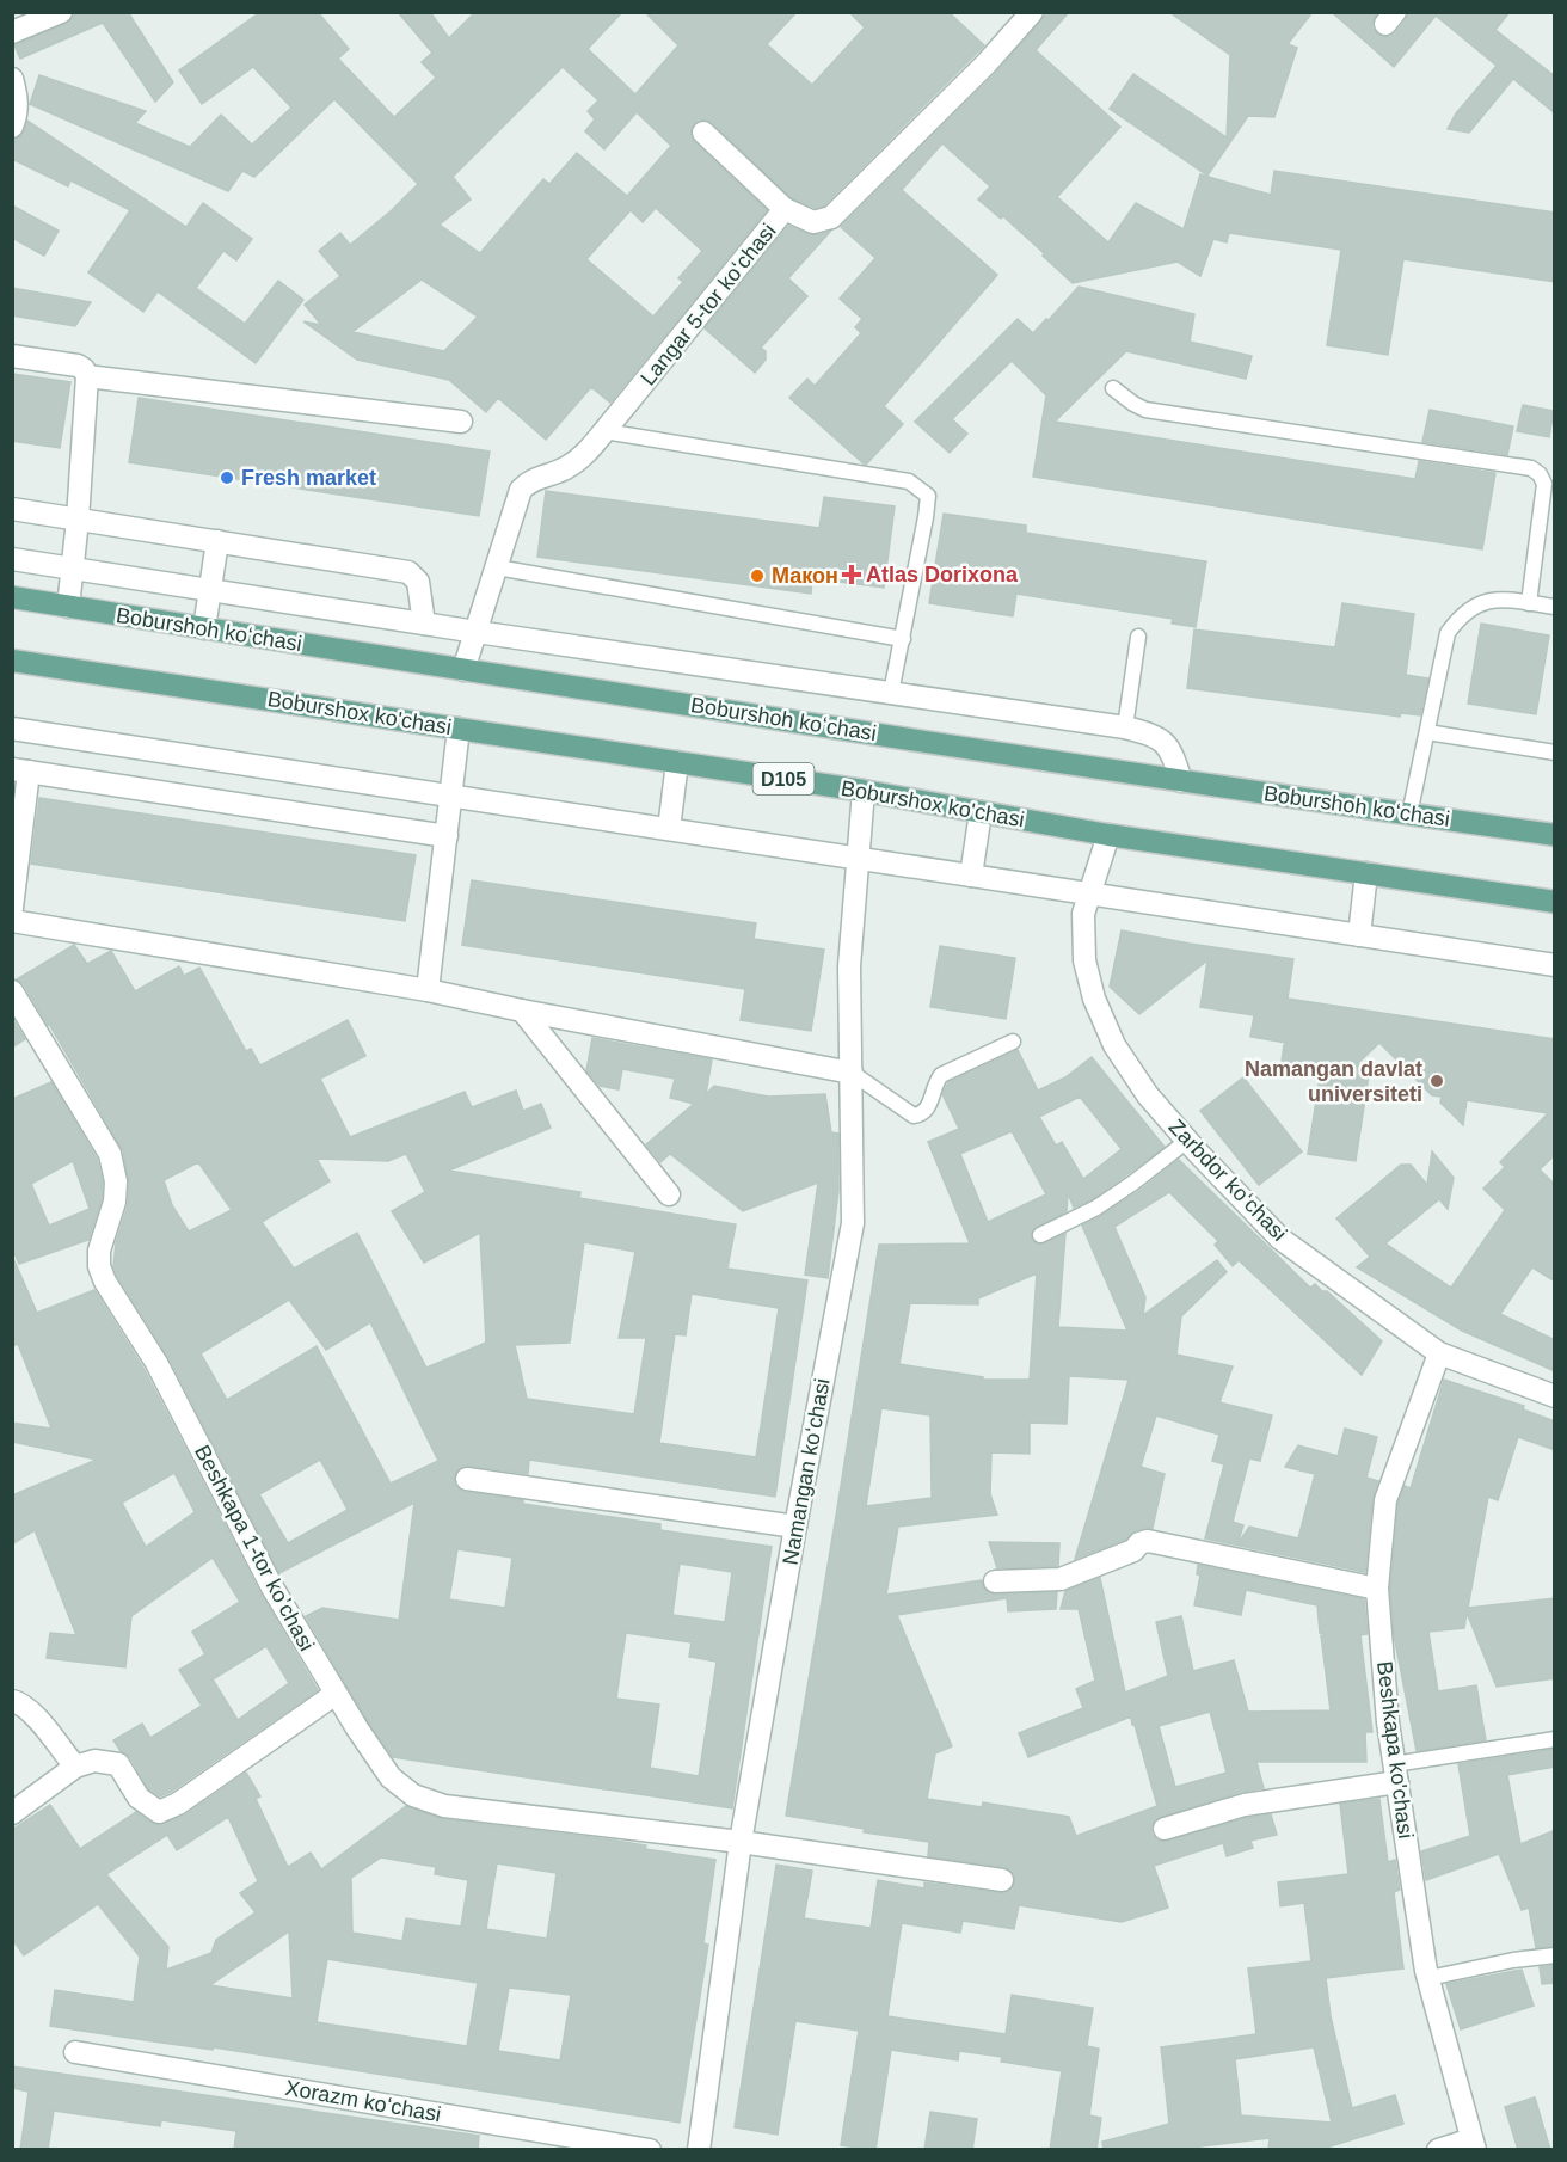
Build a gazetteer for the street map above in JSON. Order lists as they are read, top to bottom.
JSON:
{
  "streets": {
    "main road": ["Boburshoh koʻchasi", "Boburshox ko'chasi", "D105"],
    "street": [
      "Langar 5-tor koʻchasi",
      "Zarbdor koʻchasi",
      "Namangan koʻchasi",
      "Beshkapa 1-tor koʼchasi",
      "Beshkapa ko'chasi",
      "Xorazm koʻchasi"
    ]
  },
  "crossings": [
    ["Langar 5-tor koʻchasi", "Boburshoh koʻchasi"],
    ["Boburshox ko'chasi", "Zarbdor koʻchasi"],
    ["Boburshox ko'chasi", "Namangan koʻchasi"],
    ["Zarbdor koʻchasi", "Beshkapa ko'chasi"],
    ["Namangan koʻchasi", "Beshkapa 1-tor koʼchasi"]
  ],
  "places": {
    "other": ["Fresh market", "Макон", "Namangan davlat universiteti"],
    "health": ["Atlas Dorixona"]
  }
}
